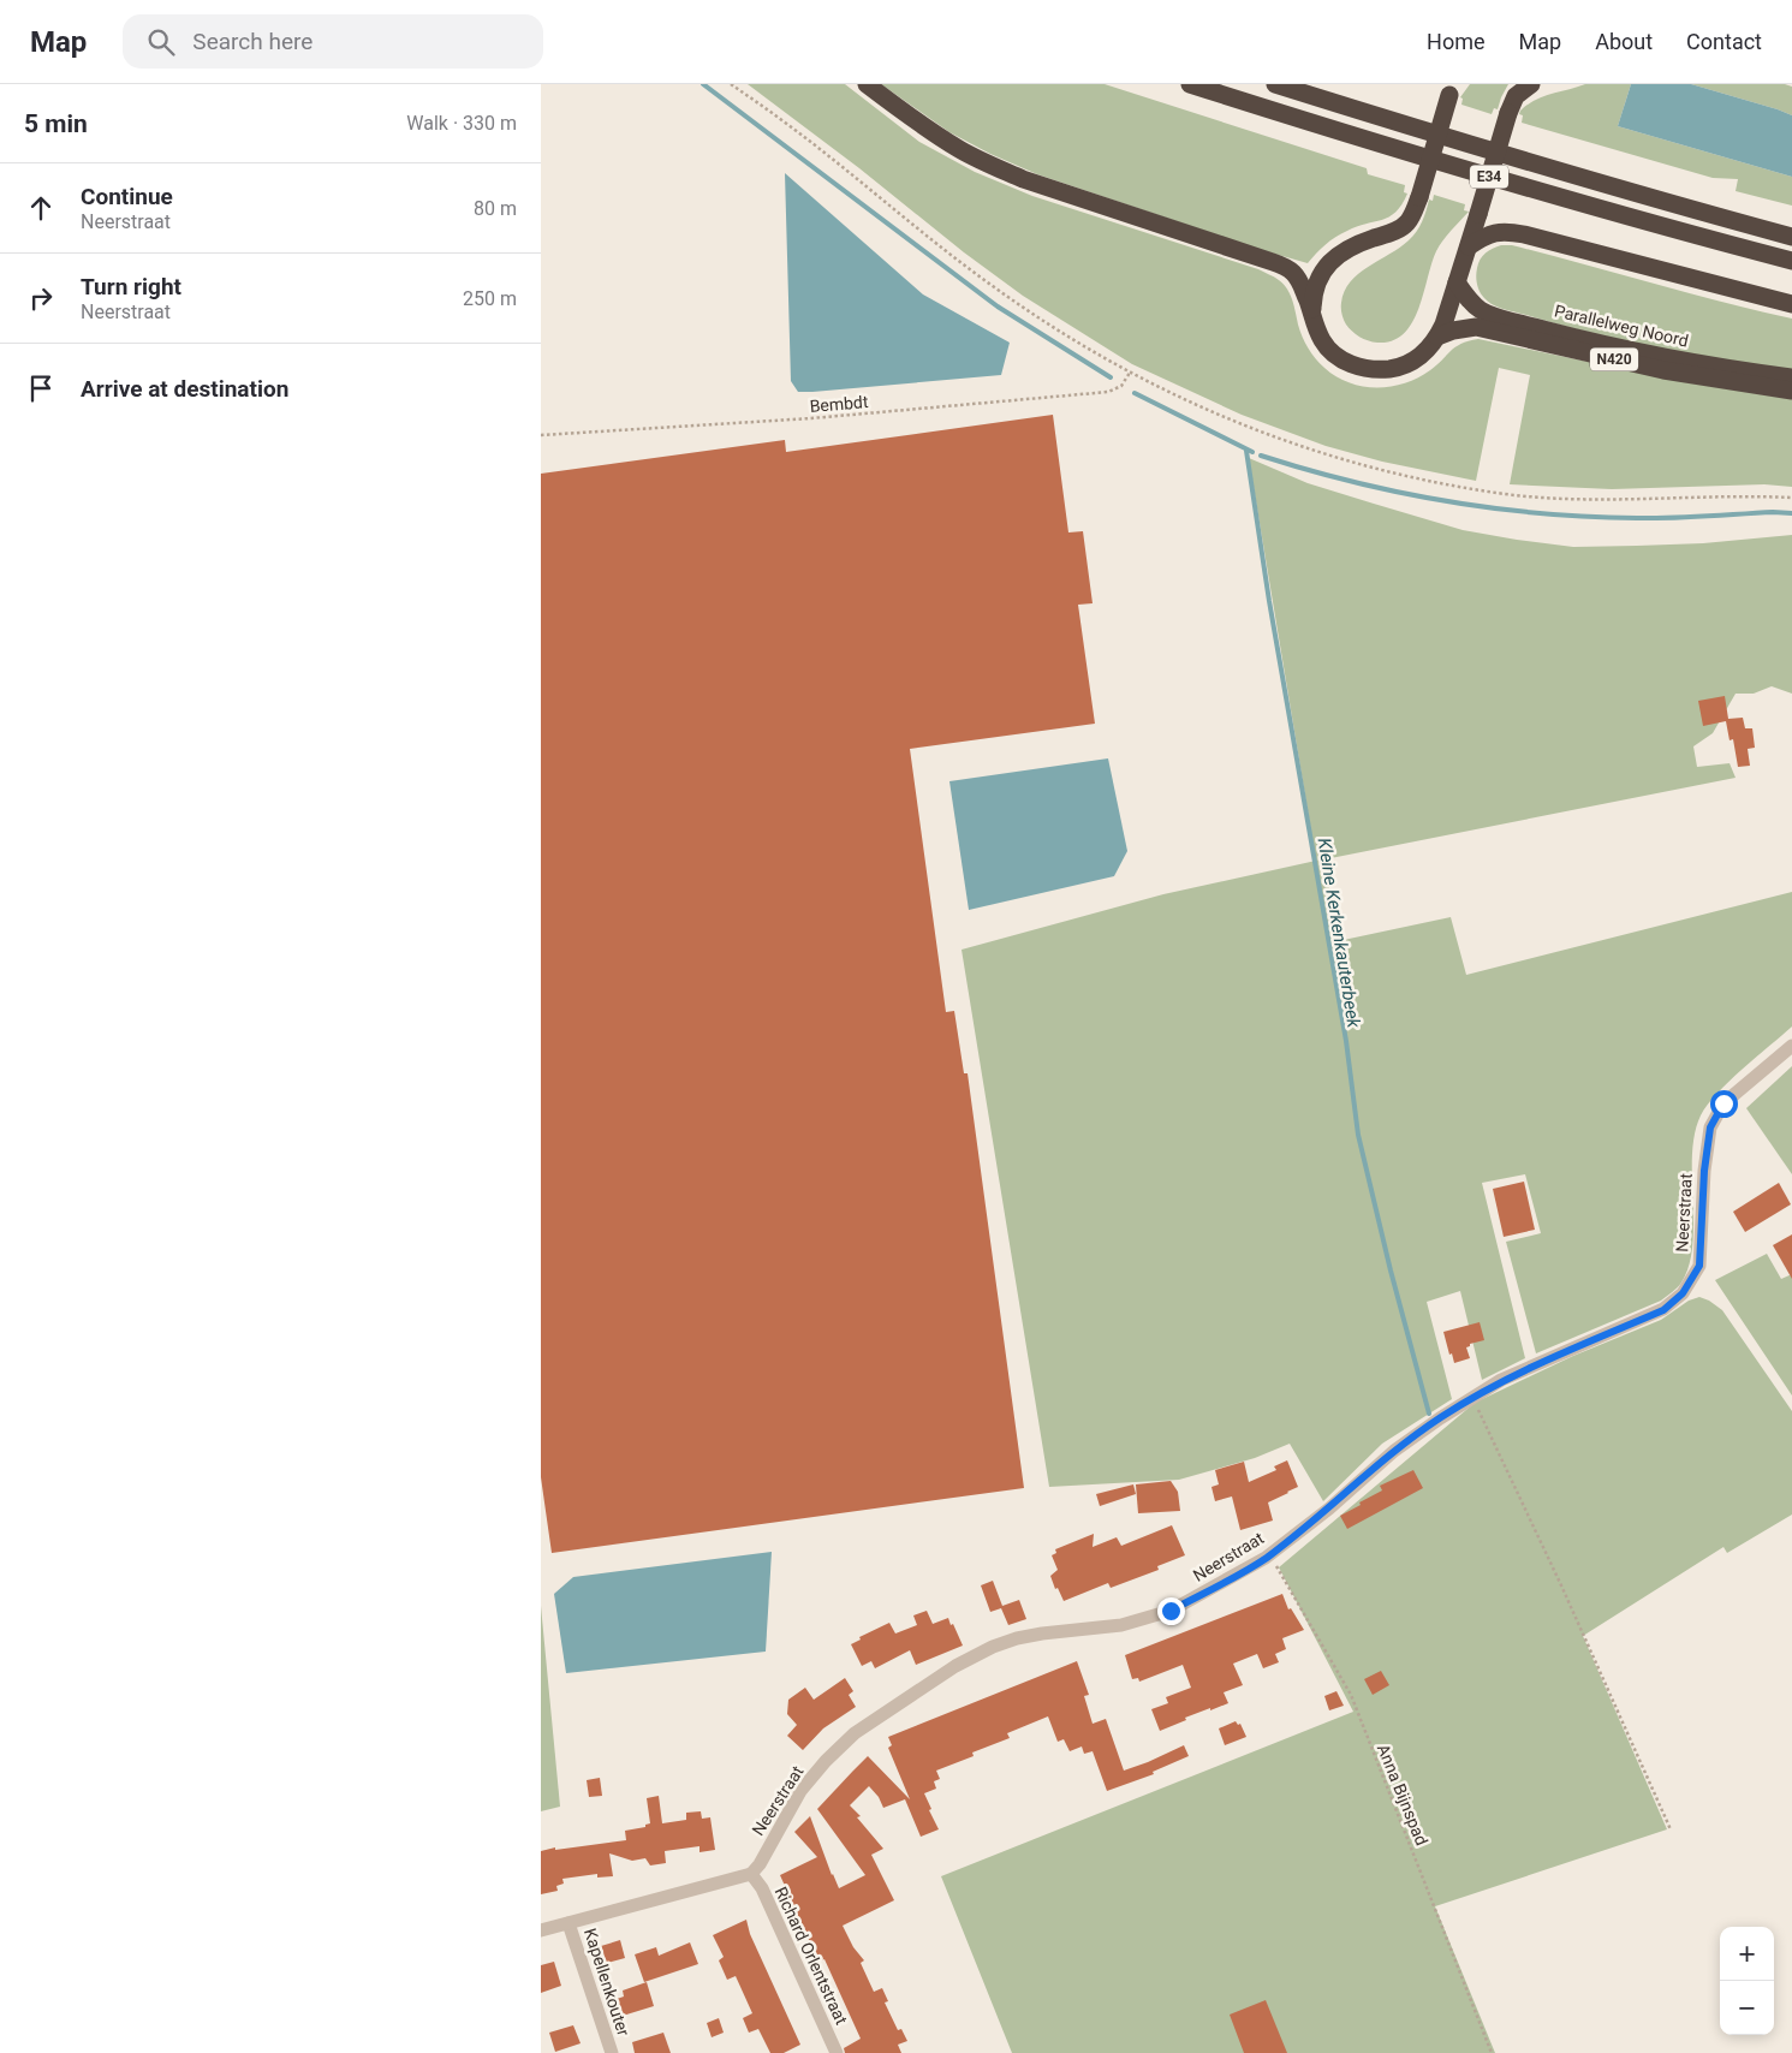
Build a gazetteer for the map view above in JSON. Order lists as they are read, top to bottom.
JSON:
{
  "streets": {
    "highway": ["E34", "Parallelweg Noord", "N420"],
    "street": ["Neerstraat", "Richard Orlentstraat", "Kapellenkouter"],
    "path": ["Bembdt", "Anna Bijnspad"]
  },
  "crossings": [
    ["Neerstraat", "Anna Bijnspad"],
    ["Neerstraat", "Richard Orlentstraat"]
  ],
  "water": ["Kleine Kerkenkauterbeek"],
  "page": {
    "header": "Map",
    "search": "Search here",
    "nav": [
      "Home",
      "Map",
      "About",
      "Contact"
    ],
    "heading": ["5 min", "Walk · 330 m"],
    "list": [
      ["Continue", "Neerstraat", "80 m"],
      ["Turn right", "Neerstraat", "250 m"],
      "Arrive at destination"
    ],
    "map_buttons": ["+", "−"]
  }
}
